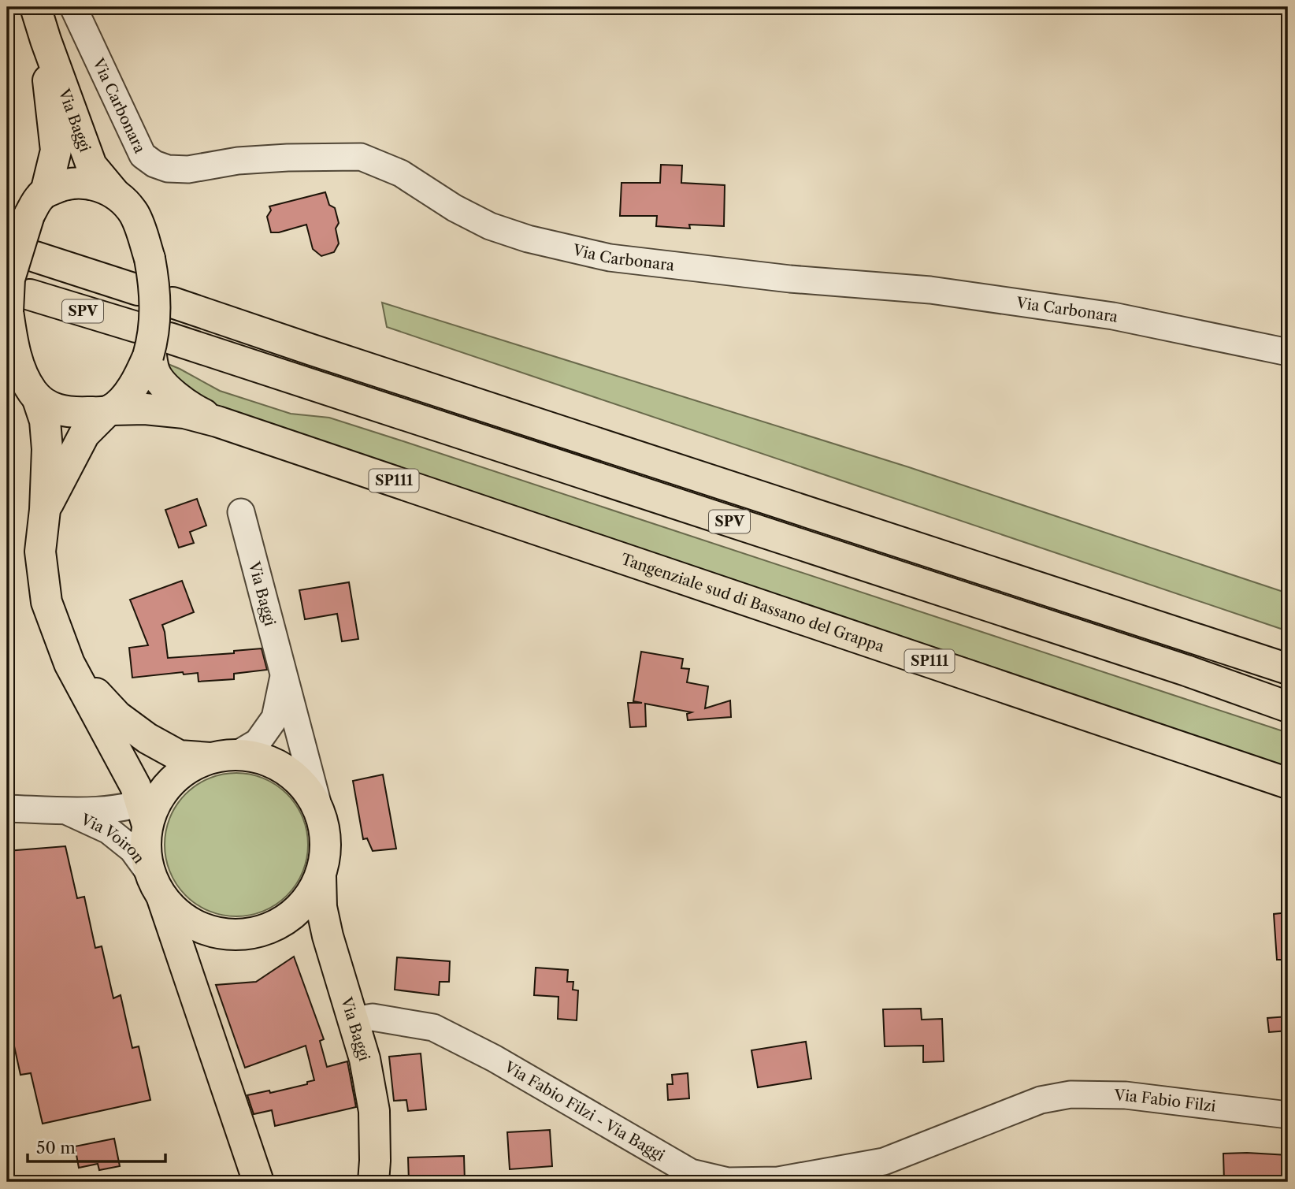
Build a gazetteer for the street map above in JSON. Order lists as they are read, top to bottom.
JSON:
{
  "streets": {
    "main road": [
      "Via Baggi",
      "SPV",
      "SP111",
      "Tangenziale sud di Bassano del Grappa"
    ],
    "street": [
      "Via Carbonara",
      "Via Voiron",
      "Via Fabio Filzi",
      "Via Fabio Filzi - Via Baggi"
    ]
  },
  "crossings": [
    ["Via Baggi", "Tangenziale sud di Bassano del Grappa"],
    ["Via Baggi", "Via Voiron"],
    ["Via Baggi", "Via Fabio Filzi - Via Baggi"],
    ["SPV", "Tangenziale sud di Bassano del Grappa"],
    ["Via Fabio Filzi", "Via Fabio Filzi - Via Baggi"]
  ],
  "scale_bar": "50 m"
}
